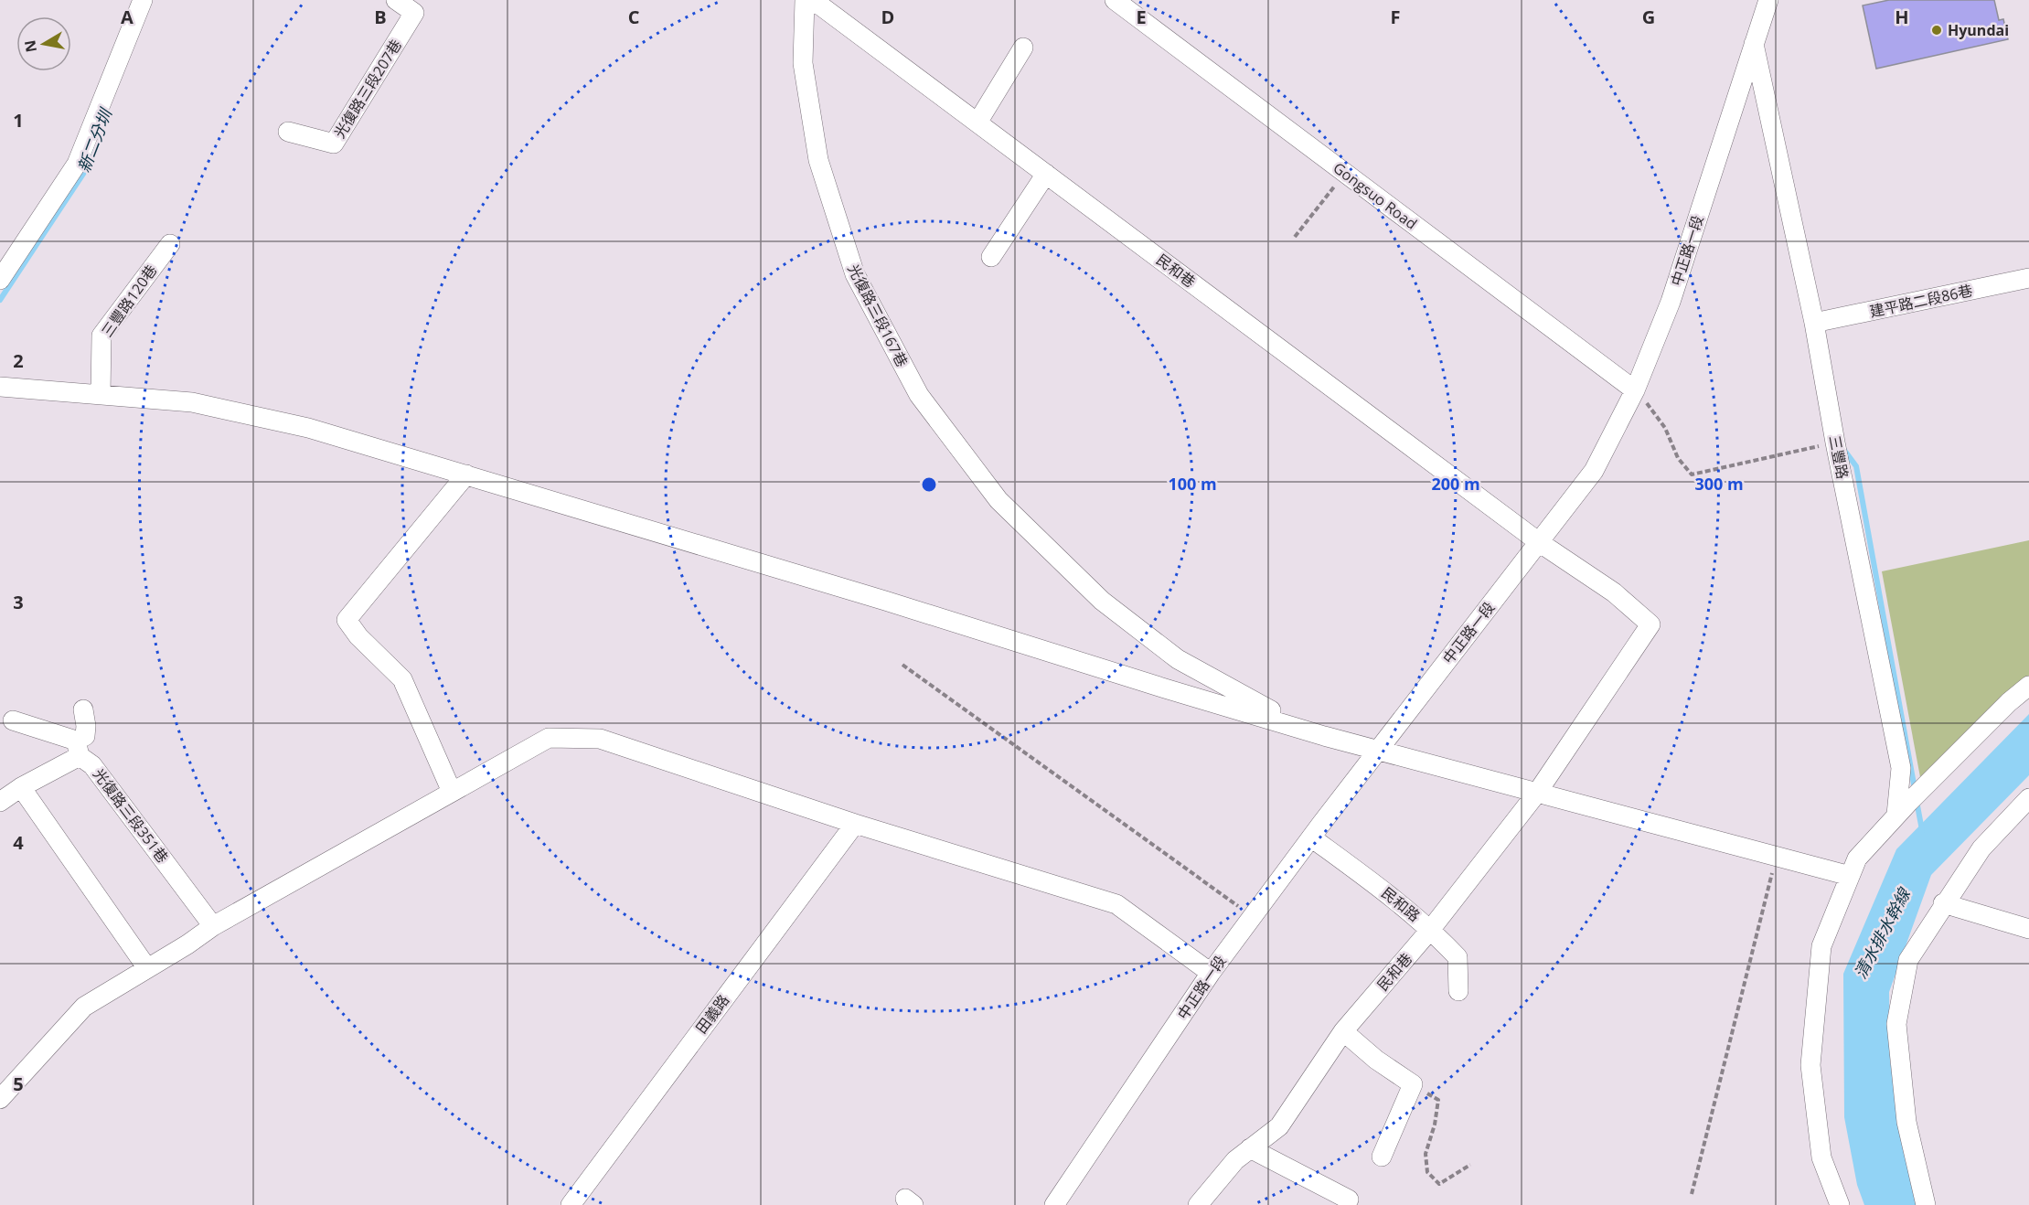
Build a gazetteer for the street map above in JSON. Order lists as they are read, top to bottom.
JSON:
{
  "streets": {
    "street": [
      "光復路三段207巷",
      "Gongsuo Road",
      "中正路一段",
      "民和巷",
      "三豐路120巷",
      "建平路二段86巷",
      "光復路三段167巷",
      "三豐路",
      "光復路三段351巷",
      "民和路",
      "田義路"
    ]
  },
  "crossings": [
    ["Gongsuo Road", "中正路一段"],
    ["中正路一段", "民和巷"],
    ["中正路一段", "三豐路"],
    ["中正路一段", "民和路"],
    ["民和巷", "民和路"],
    ["建平路二段86巷", "三豐路"]
  ],
  "water": ["新二分圳", "清水排水幹線"],
  "places": ["Hyundai"],
  "north": "left",
  "grid": {
    "columns": [
      "A",
      "B",
      "C",
      "D",
      "E",
      "F",
      "G",
      "H"
    ],
    "rows": [
      "1",
      "2",
      "3",
      "4",
      "5"
    ]
  },
  "rings": ["100 m", "200 m", "300 m"]
}
